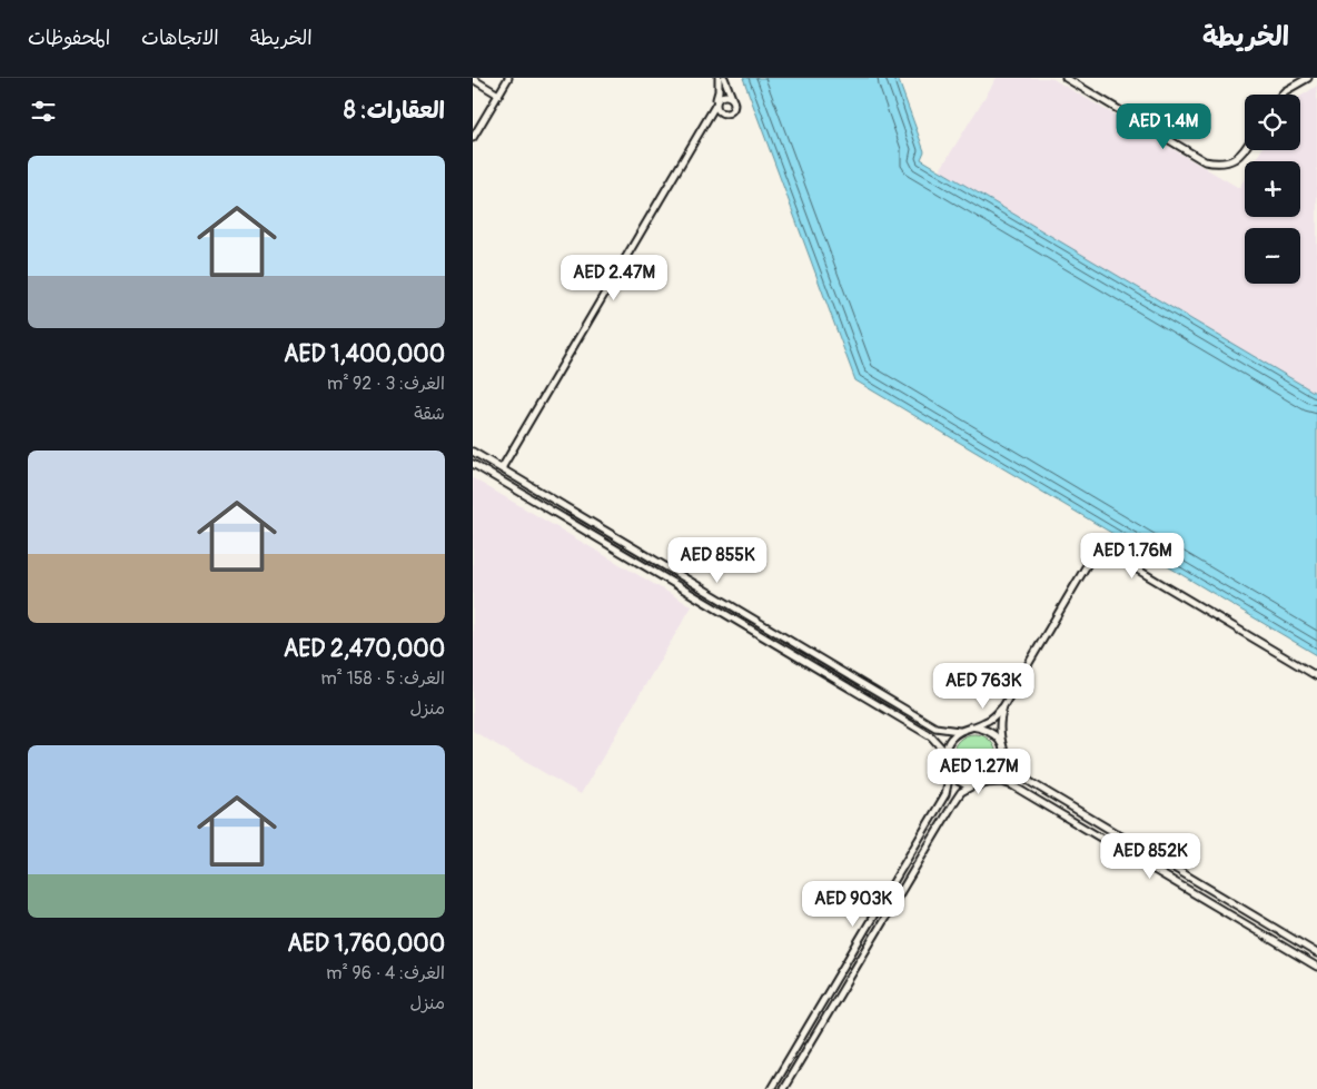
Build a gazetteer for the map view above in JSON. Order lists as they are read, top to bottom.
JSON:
{
  "page": {
    "header": "الخريطة",
    "nav": ["الخريطة", "الاتجاهات", "المحفوظات"],
    "heading": "العقارات: 8",
    "map_buttons": ["+", "−"],
    "price": [
      "AED 1.4M",
      "AED 2.47M",
      "AED 1.76M",
      "AED 855K",
      "AED 763K",
      "AED 1.27M",
      "AED 852K",
      "AED 903K"
    ],
    "list": [
      {
        "name": "AED 1,400,000",
        "note": "الغرف: 3 · 92 m² · شقة"
      },
      {
        "name": "AED 2,470,000",
        "note": "الغرف: 5 · 158 m² · منزل"
      },
      {
        "name": "AED 1,760,000",
        "note": "الغرف: 4 · 96 m² · منزل"
      }
    ]
  }
}
